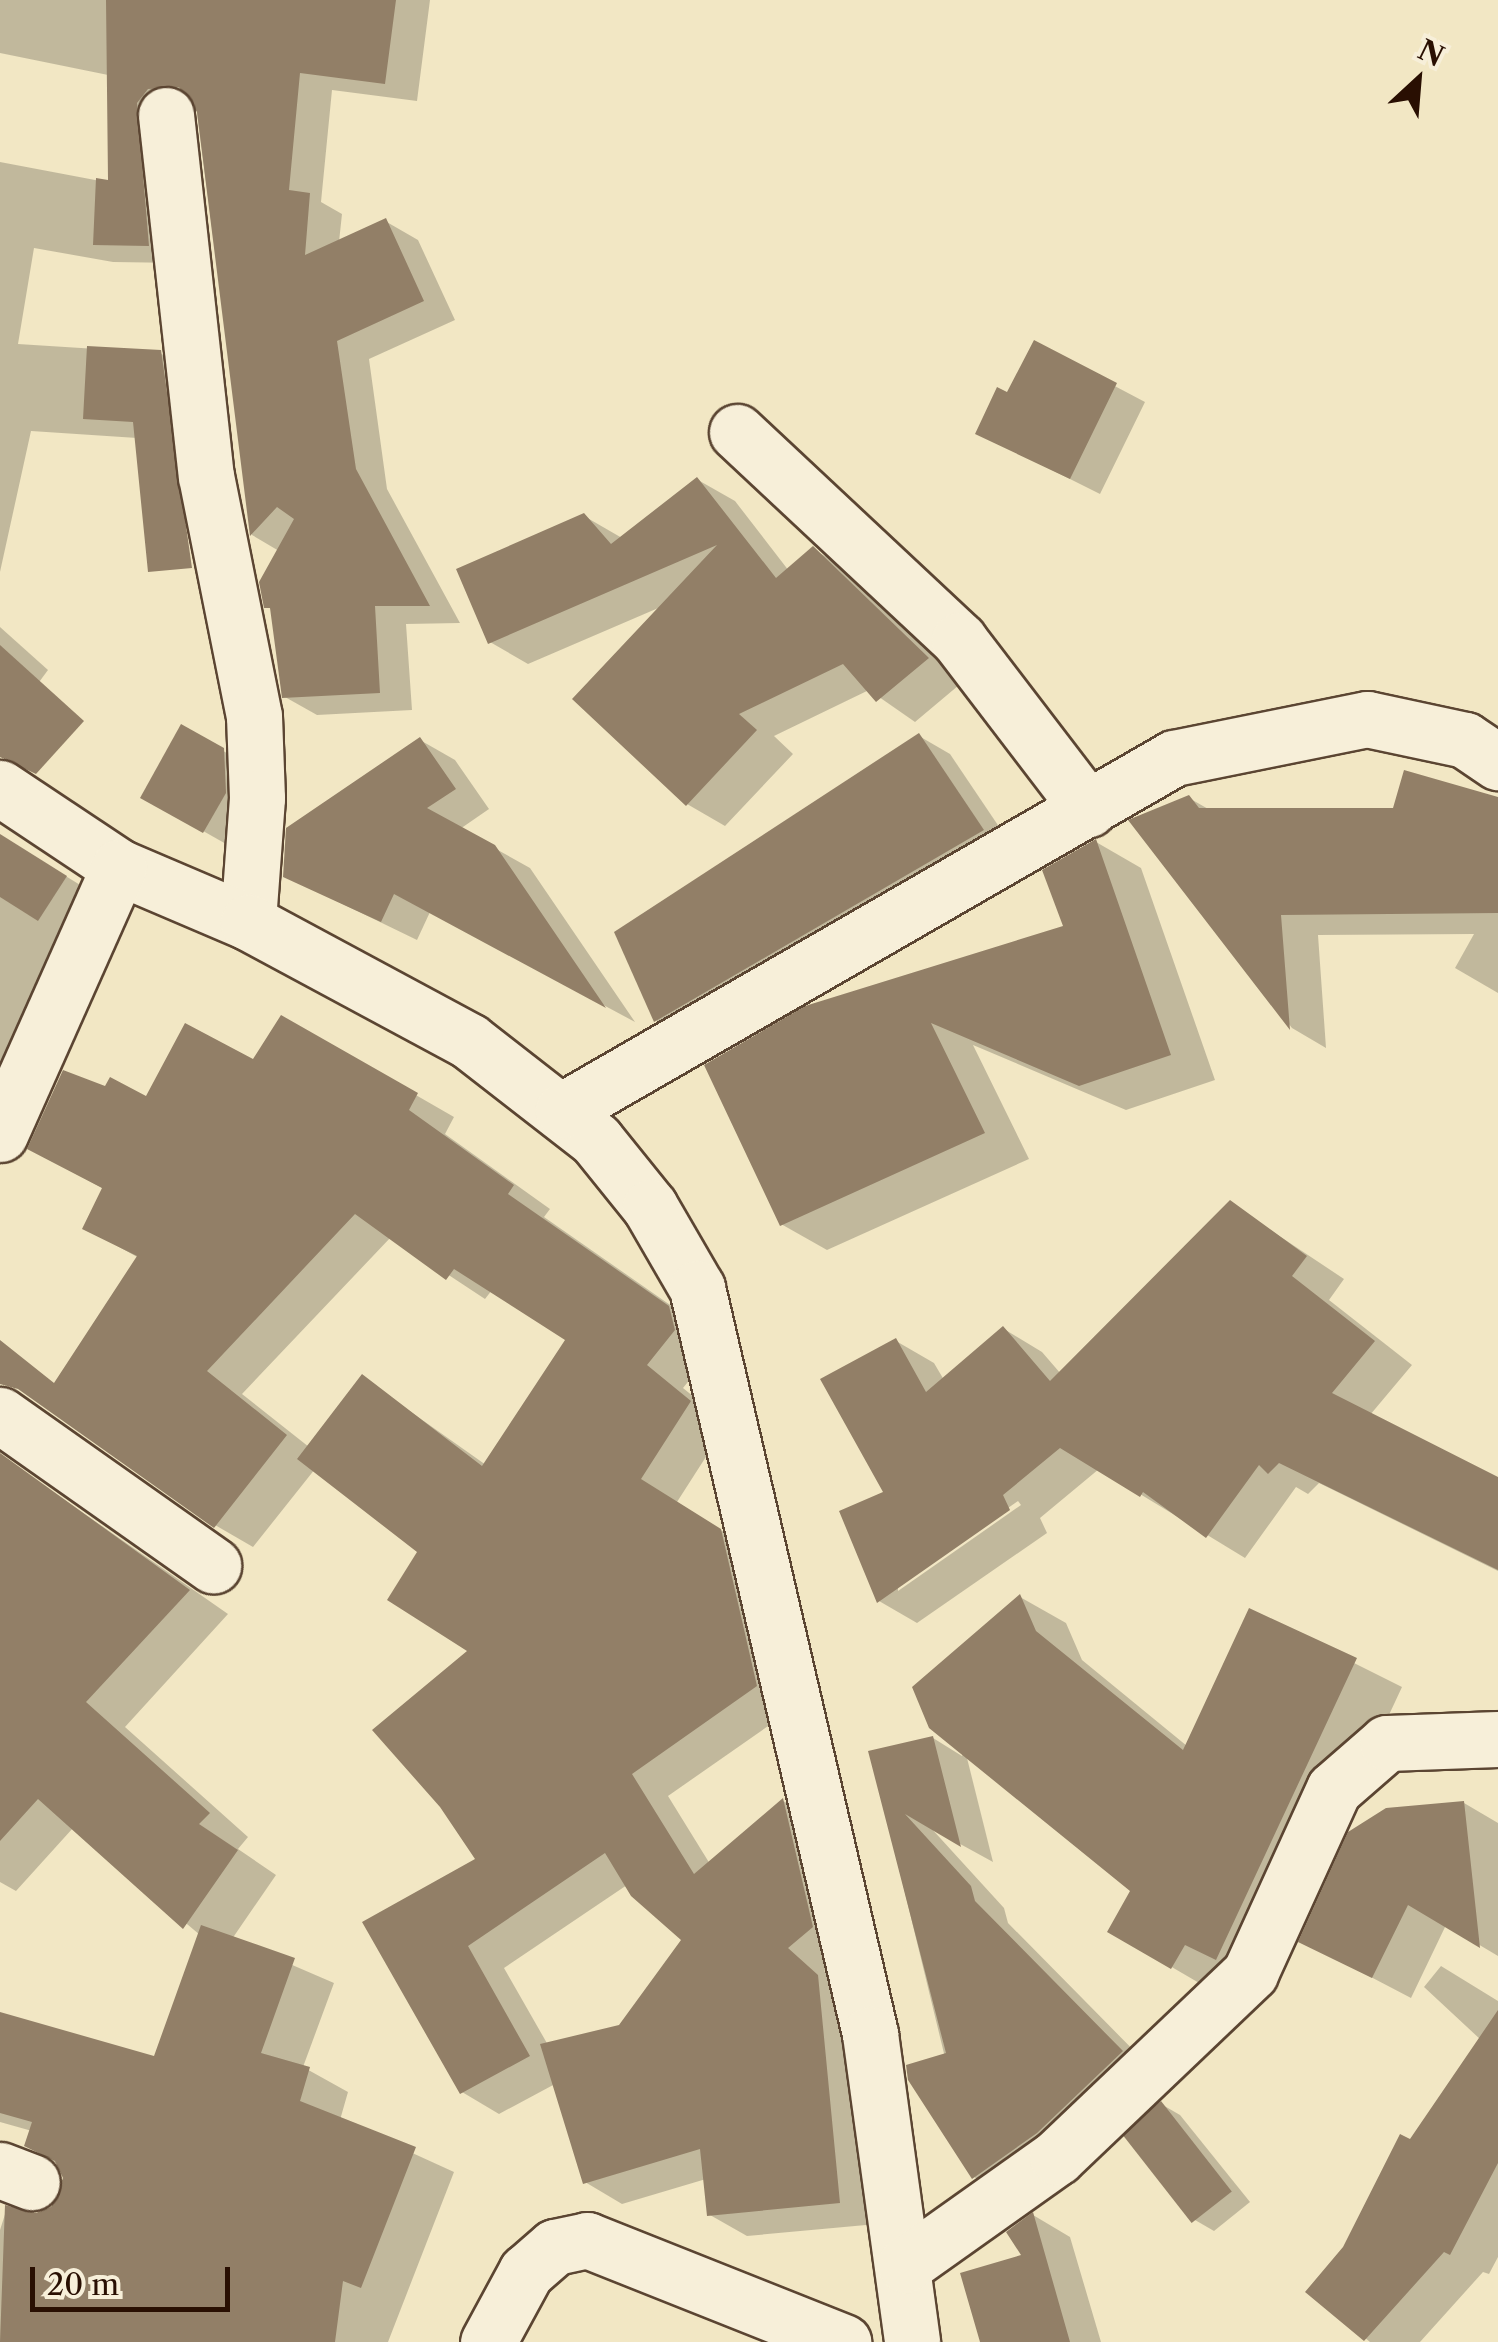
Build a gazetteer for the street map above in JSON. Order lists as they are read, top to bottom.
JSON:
{
  "scale_bar": "20 m",
  "north": "top right"
}
